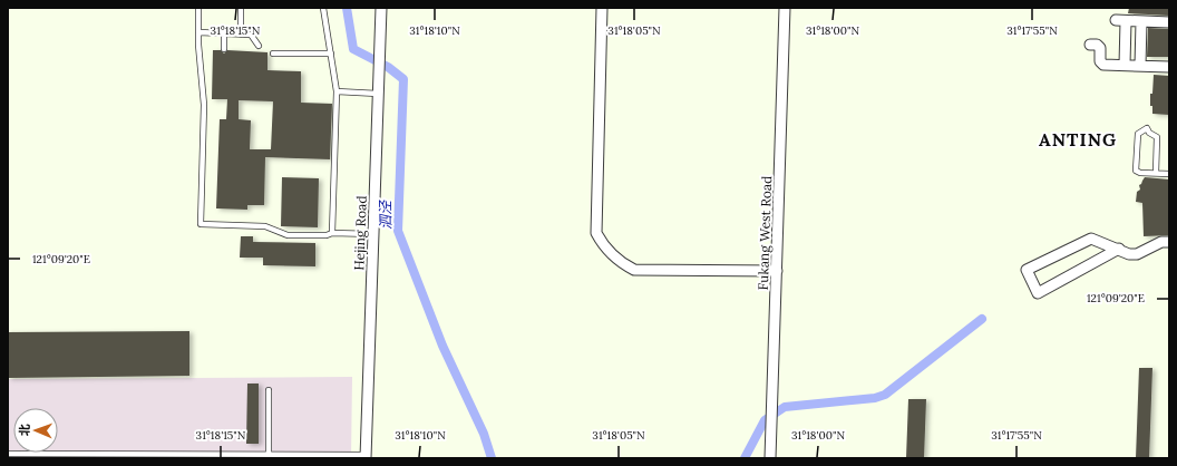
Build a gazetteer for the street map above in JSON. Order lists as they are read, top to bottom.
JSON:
{
  "streets": {
    "street": ["Hejing Road", "Fukang West Road"]
  },
  "districts": ["ANTING"],
  "water": ["泗泾"],
  "north": "left",
  "coordinates": [
    "31°18'15\"N",
    "31°18'10\"N",
    "31°18'05\"N",
    "31°18'00\"N",
    "31°17'55\"N",
    "121°09'20\"E"
  ]
}
